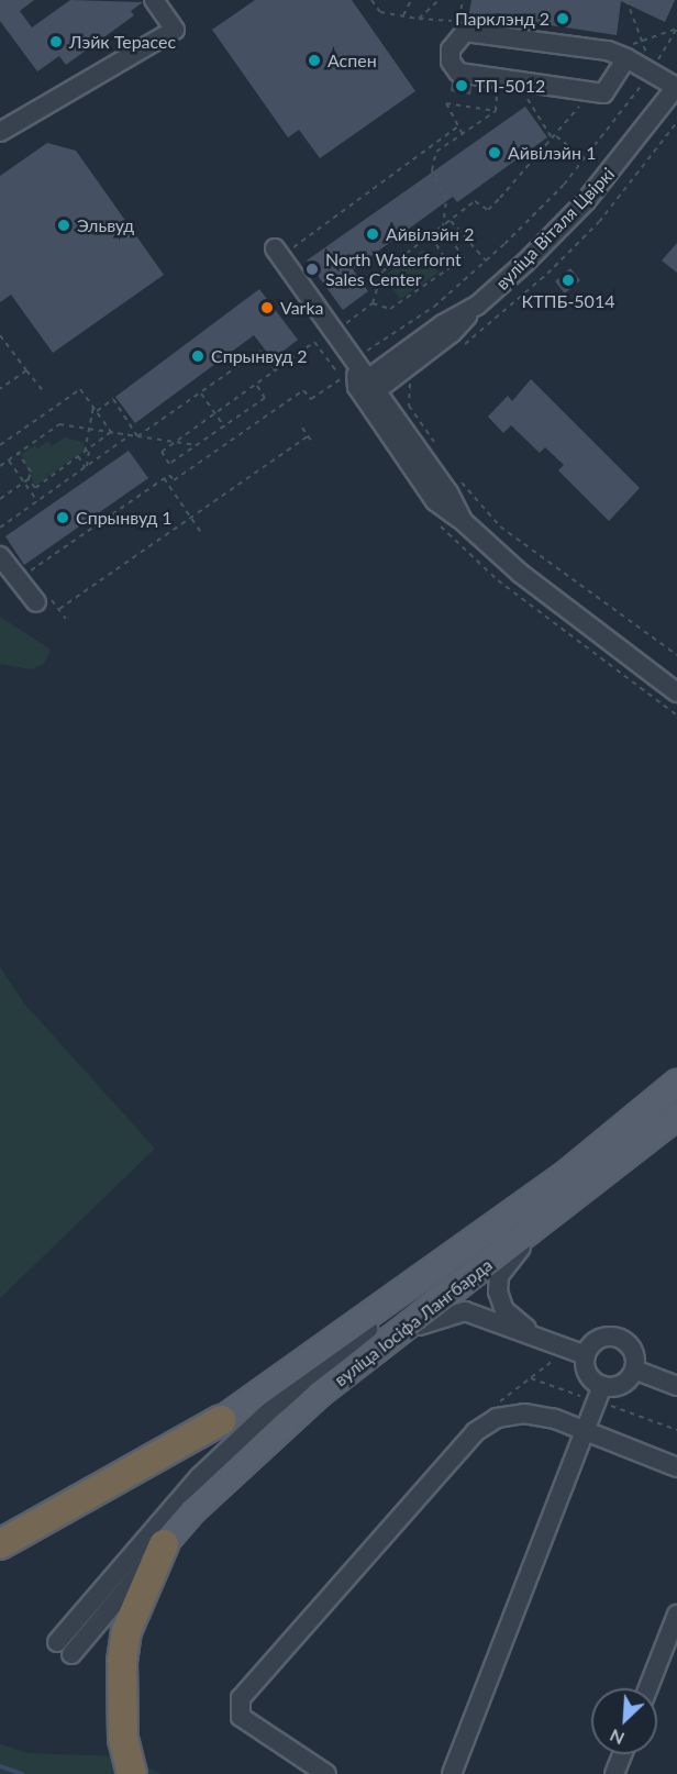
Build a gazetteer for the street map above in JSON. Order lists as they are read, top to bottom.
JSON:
{
  "streets": {
    "main road": ["вуліца Іосіфа Лангбарда"],
    "street": ["вуліца Віталя Цвіркі"]
  },
  "places": [
    "Парклэнд 2",
    "Лэйк Терасес",
    "Аспен",
    "ТП-5012",
    "Айвілэйн 1",
    "Эльвуд",
    "Айвілэйн 2",
    "North Waterfornt Sales Center",
    "КТПБ-5014",
    "Varka",
    "Спрынвуд 2",
    "Спрынвуд 1"
  ],
  "north": "bottom left"
}
